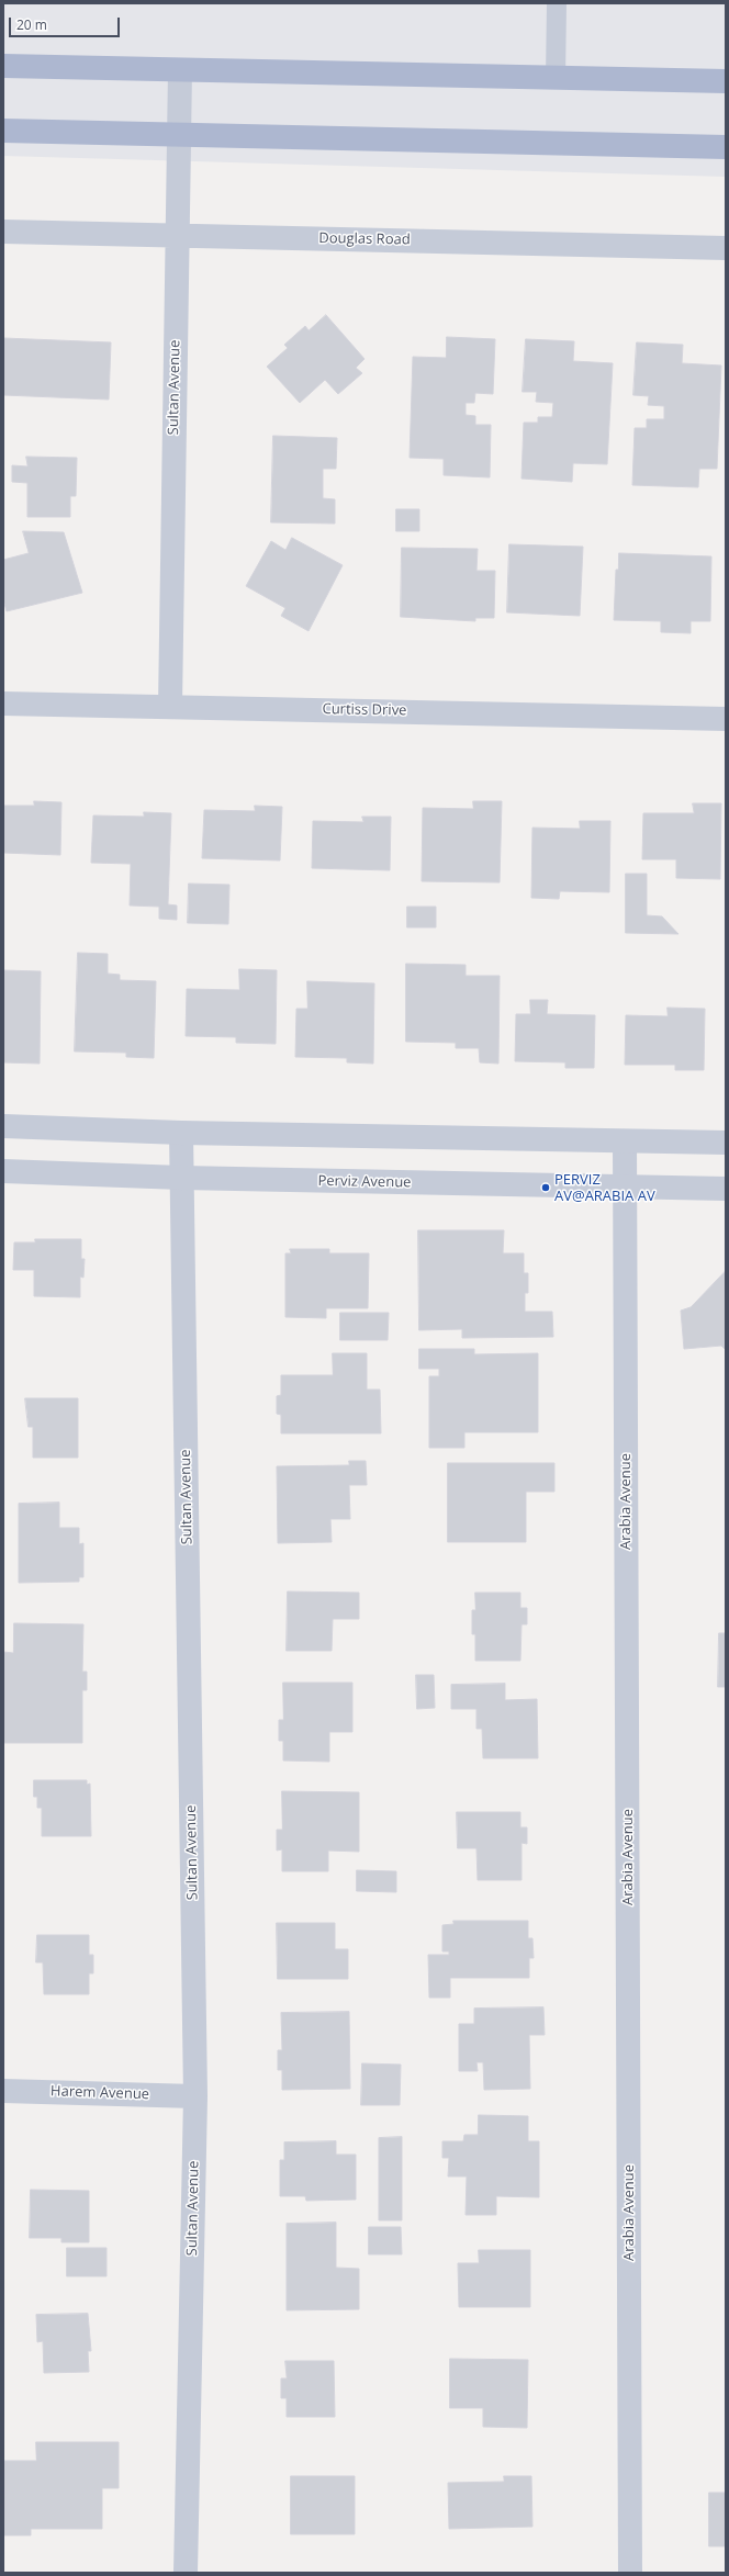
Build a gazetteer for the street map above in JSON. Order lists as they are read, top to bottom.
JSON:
{
  "streets": {
    "street": [
      "Douglas Road",
      "Sultan Avenue",
      "Curtiss Drive",
      "Perviz Avenue",
      "Arabia Avenue",
      "Harem Avenue"
    ]
  },
  "crossings": [
    ["Douglas Road", "Sultan Avenue"],
    ["Sultan Avenue", "Curtiss Drive"],
    ["Sultan Avenue", "Perviz Avenue"],
    ["Sultan Avenue", "Harem Avenue"],
    ["Perviz Avenue", "Arabia Avenue"]
  ],
  "places": ["PERVIZ AV@ARABIA AV"],
  "scale_bar": "20 m"
}
